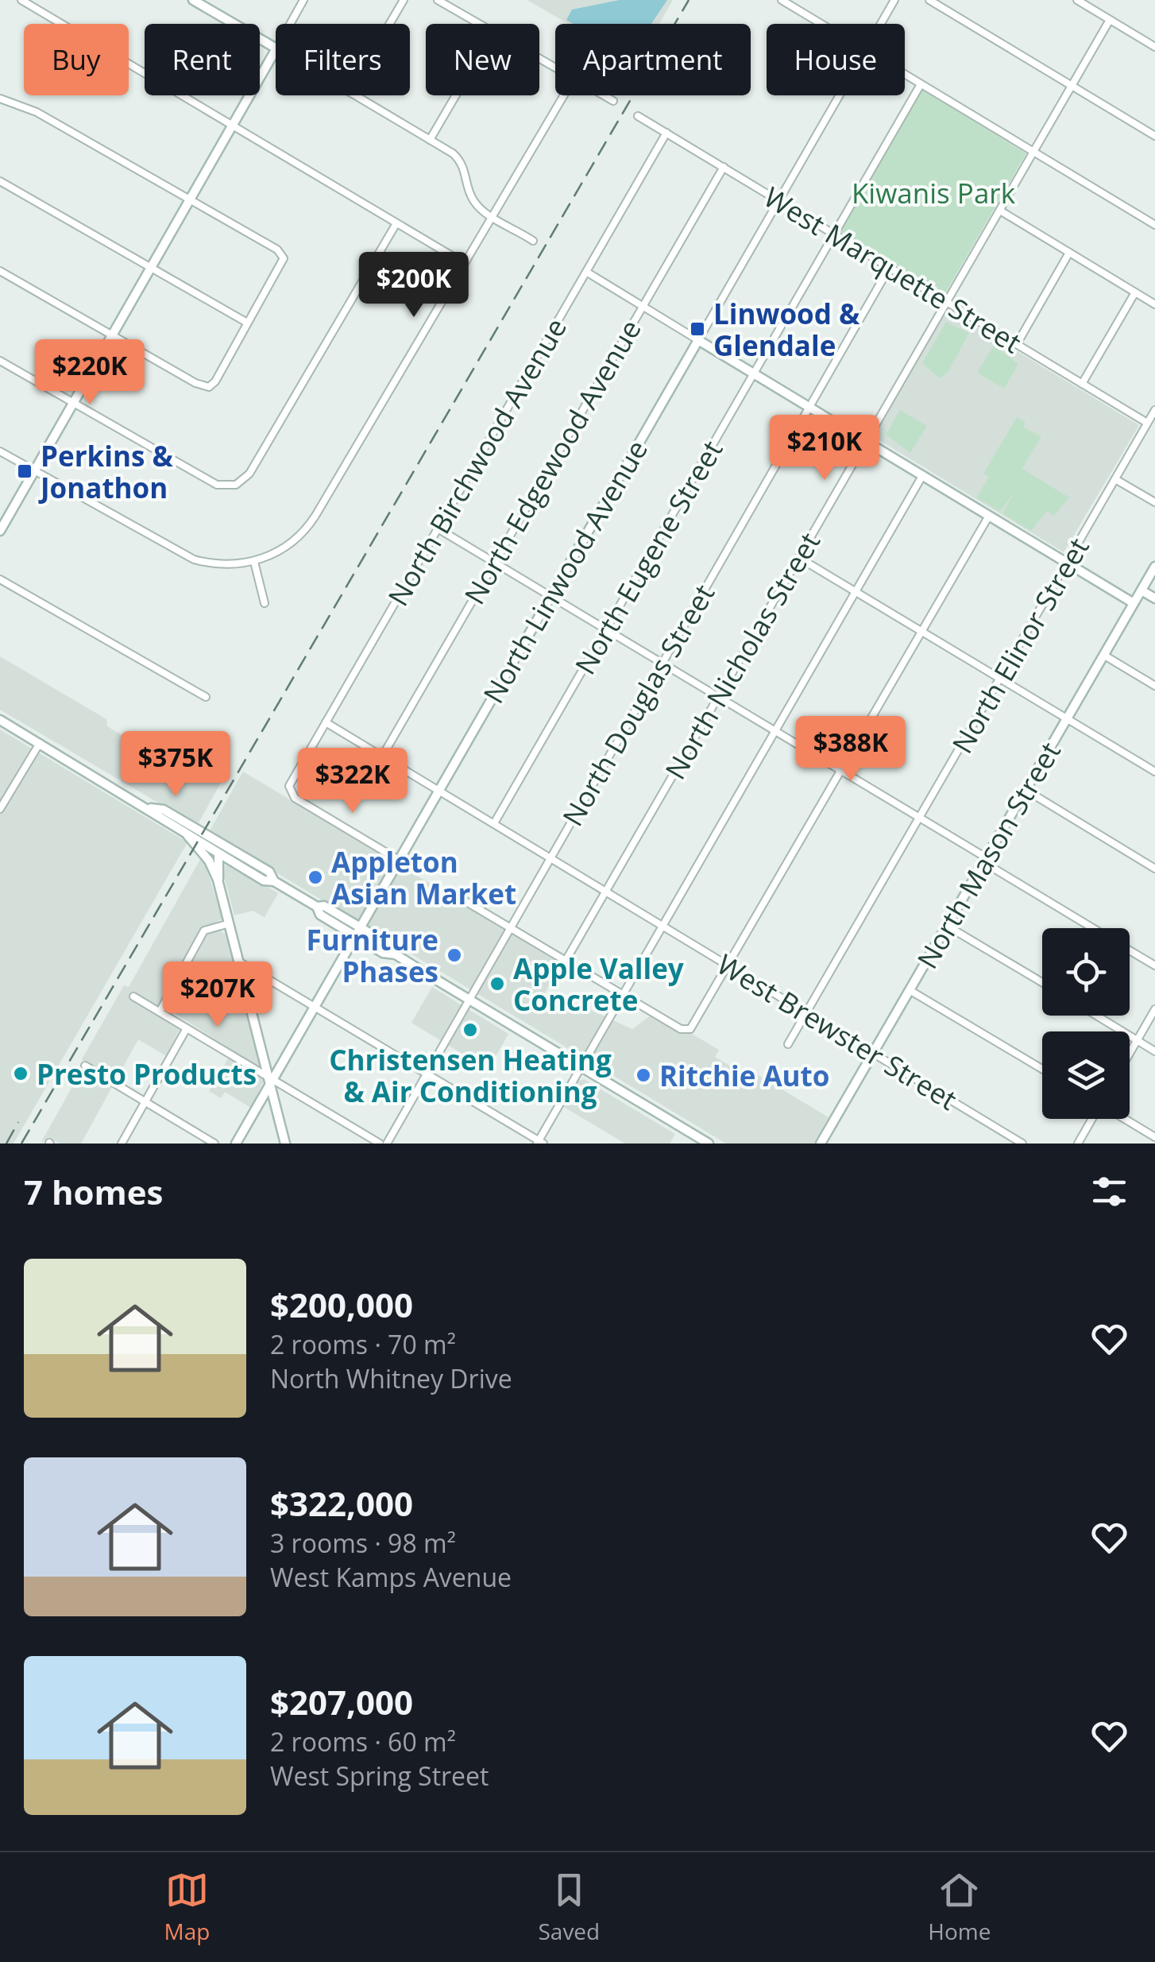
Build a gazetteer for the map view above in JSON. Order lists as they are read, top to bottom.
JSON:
{
  "streets": {
    "main road": ["North Linwood Avenue", "North Mason Street"],
    "street": [
      "West Marquette Street",
      "North Birchwood Avenue",
      "North Edgewood Avenue",
      "North Eugene Street",
      "North Elinor Street",
      "North Nicholas Street",
      "North Douglas Street",
      "West Brewster Street"
    ]
  },
  "crossings": [
    ["West Marquette Street", "North Birchwood Avenue"],
    ["West Marquette Street", "North Edgewood Avenue"],
    ["West Marquette Street", "North Eugene Street"],
    ["West Marquette Street", "North Linwood Avenue"],
    ["West Marquette Street", "North Elinor Street"],
    ["West Marquette Street", "North Nicholas Street"],
    ["West Marquette Street", "North Douglas Street"],
    ["North Birchwood Avenue", "North Linwood Avenue"],
    ["North Birchwood Avenue", "West Brewster Street"],
    ["North Edgewood Avenue", "West Brewster Street"],
    ["North Eugene Street", "West Brewster Street"],
    ["North Linwood Avenue", "West Brewster Street"],
    ["North Elinor Street", "West Brewster Street"],
    ["North Nicholas Street", "West Brewster Street"],
    ["North Douglas Street", "West Brewster Street"],
    ["North Mason Street", "West Brewster Street"]
  ],
  "parks": ["Kiwanis Park"],
  "places": {
    "transit": ["Linwood & Glendale", "Perkins & Jonathon"],
    "other": [
      "Appleton Asian Market",
      "Furniture Phases",
      "Apple Valley Concrete",
      "Christensen Heating & Air Conditioning",
      "Presto Products",
      "Ritchie Auto"
    ]
  },
  "page": {
    "chip": [
      "Buy",
      "Rent",
      "Filters",
      "New",
      "Apartment",
      "House"
    ],
    "price": [
      "$200K",
      "$220K",
      "$210K",
      "$388K",
      "$375K",
      "$322K",
      "$207K"
    ],
    "heading": "7 homes",
    "list": [
      {
        "name": "$200,000",
        "note": "2 rooms · 70 m² · North Whitney Drive"
      },
      {
        "name": "$322,000",
        "note": "3 rooms · 98 m² · West Kamps Avenue"
      },
      {
        "name": "$207,000",
        "note": "2 rooms · 60 m² · West Spring Street"
      }
    ],
    "tabs": ["Map", "Saved", "Home"]
  }
}
